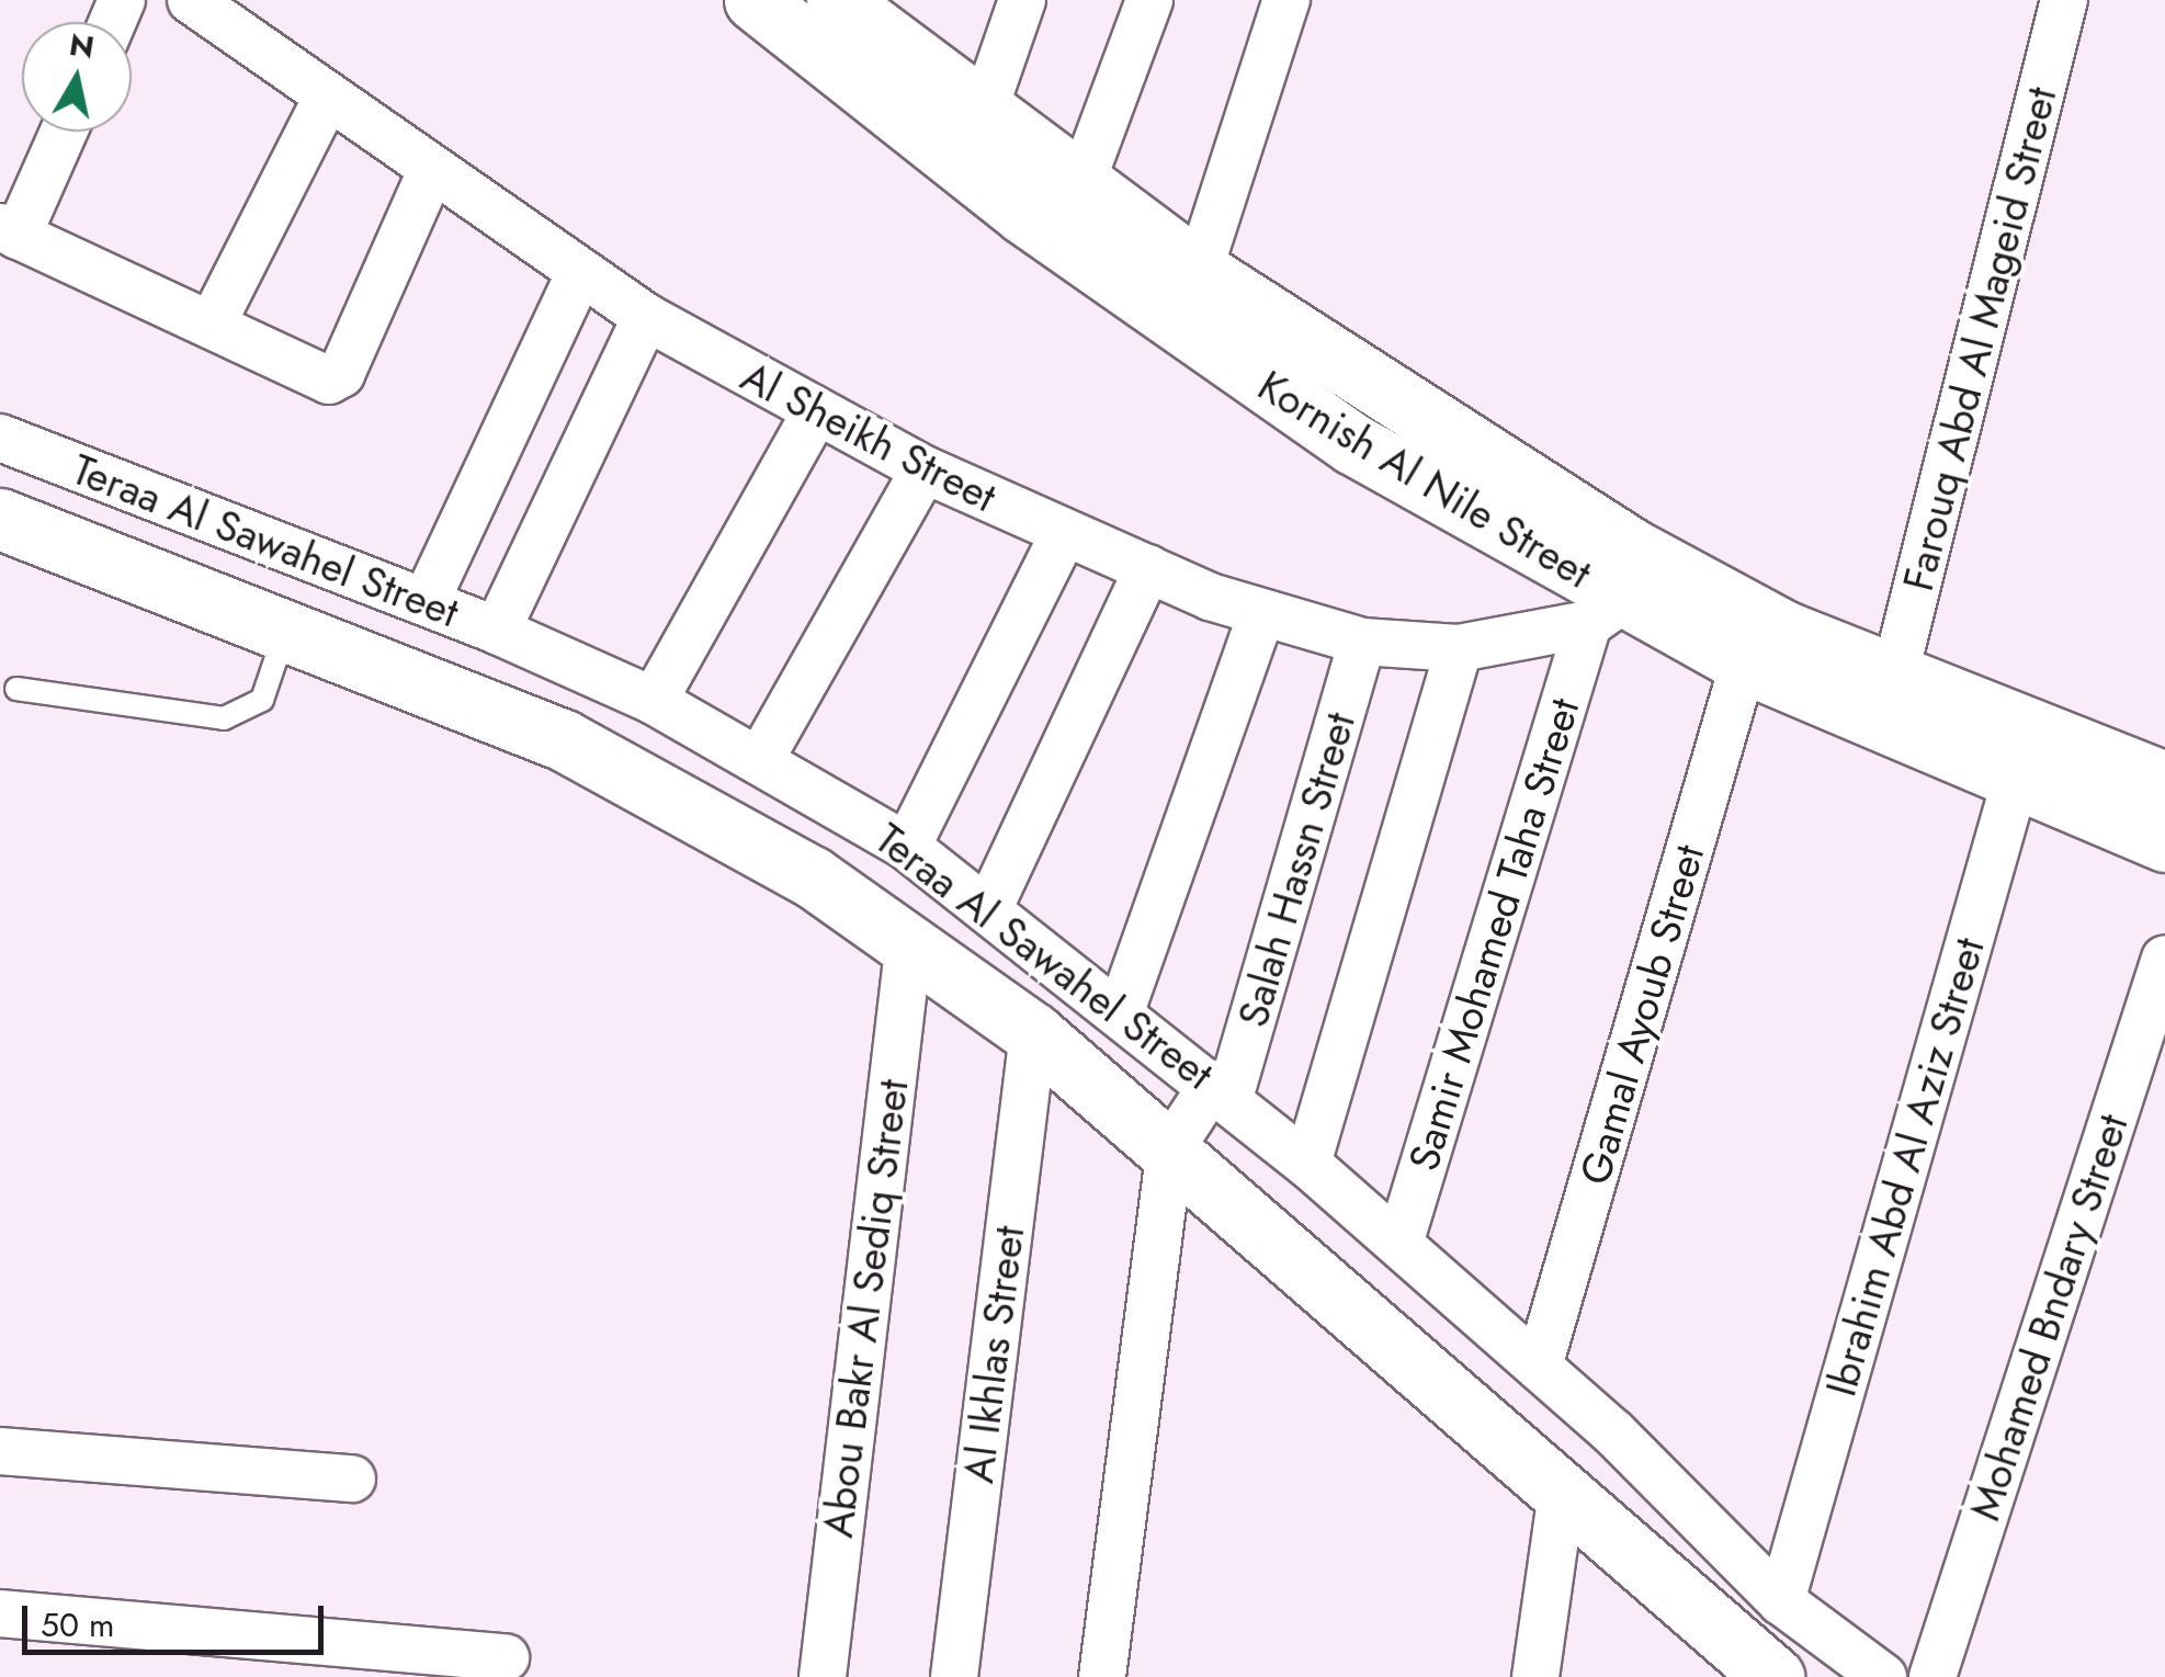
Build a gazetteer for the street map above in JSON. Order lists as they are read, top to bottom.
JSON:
{
  "streets": {
    "main road": ["Kornish Al Nile Street", "Teraa Al Sawahel Street"],
    "street": [
      "Farouq Abd Al Mageid Street",
      "Al Sheikh Street",
      "Salah Hassn Street",
      "Samir Mohamed Taha Street",
      "Gamal Ayoub Street",
      "Ibrahim Abd Al Aziz Street",
      "Abou Bakr Al Sediq Street",
      "Mohamed Bndary Street",
      "Al Ikhlas Street"
    ]
  },
  "crossings": [
    ["Farouq Abd Al Mageid Street", "Kornish Al Nile Street"],
    ["Al Sheikh Street", "Kornish Al Nile Street"],
    ["Al Sheikh Street", "Salah Hassn Street"],
    ["Al Sheikh Street", "Samir Mohamed Taha Street"],
    ["Kornish Al Nile Street", "Samir Mohamed Taha Street"],
    ["Kornish Al Nile Street", "Gamal Ayoub Street"],
    ["Kornish Al Nile Street", "Ibrahim Abd Al Aziz Street"],
    ["Teraa Al Sawahel Street", "Salah Hassn Street"],
    ["Teraa Al Sawahel Street", "Samir Mohamed Taha Street"],
    ["Teraa Al Sawahel Street", "Gamal Ayoub Street"],
    ["Teraa Al Sawahel Street", "Ibrahim Abd Al Aziz Street"],
    ["Teraa Al Sawahel Street", "Abou Bakr Al Sediq Street"],
    ["Teraa Al Sawahel Street", "Al Ikhlas Street"]
  ],
  "scale_bar": "50 m",
  "north": "top"
}
